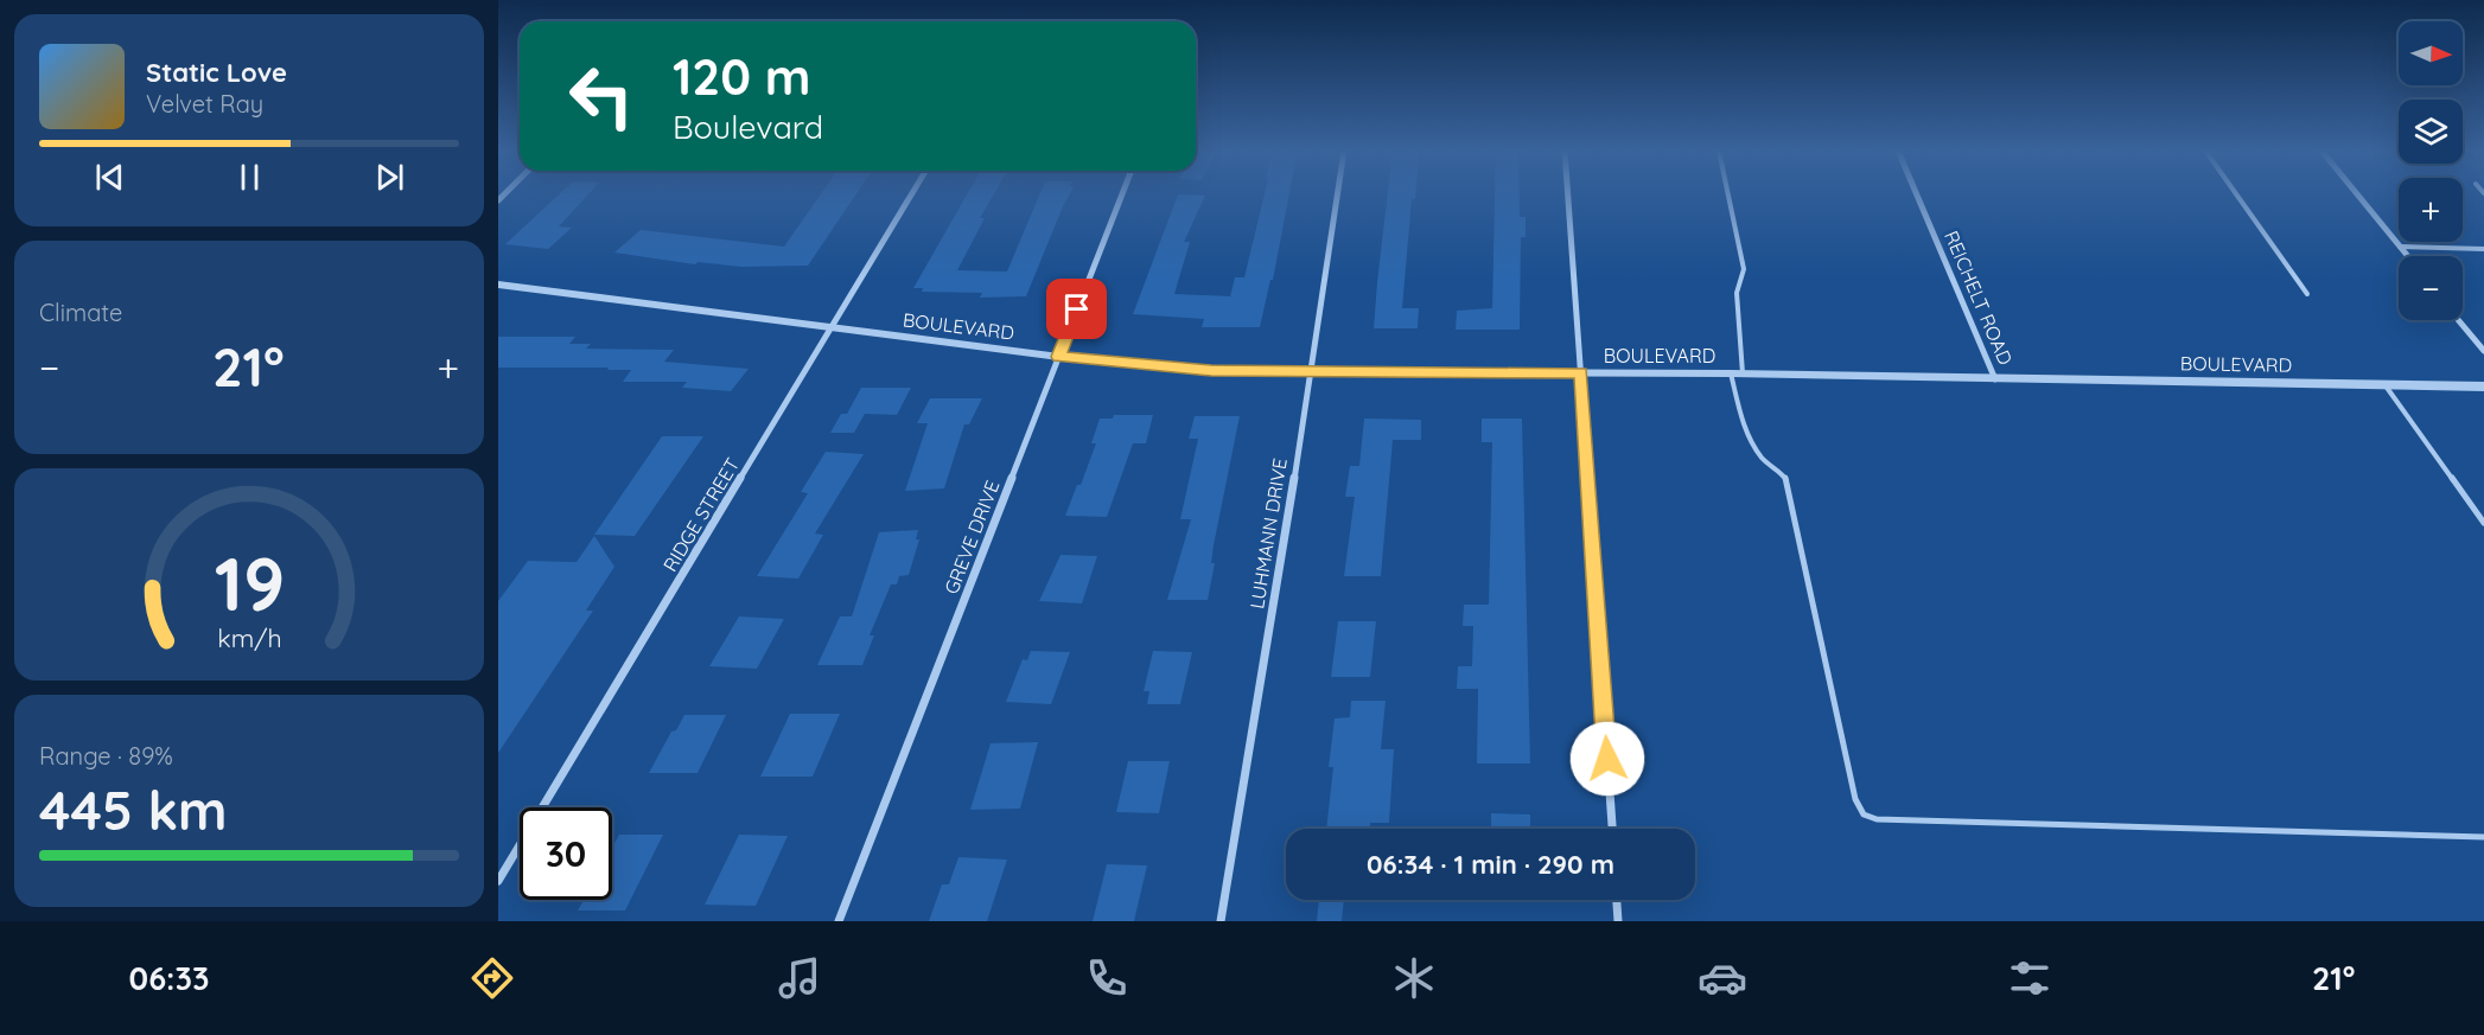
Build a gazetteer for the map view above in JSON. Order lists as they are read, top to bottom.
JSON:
{
  "streets": {
    "street": [
      "REICHELT ROAD",
      "BOULEVARD",
      "RIDGE STREET",
      "LUHMANN DRIVE",
      "GREVE DRIVE"
    ]
  },
  "crossings": [
    ["REICHELT ROAD", "BOULEVARD"],
    ["BOULEVARD", "RIDGE STREET"],
    ["BOULEVARD", "LUHMANN DRIVE"],
    ["BOULEVARD", "GREVE DRIVE"]
  ],
  "north": "right",
  "page": {
    "map_buttons": ["+", "−"],
    "turn": ["120 m", "Boulevard"],
    "song": ["Static Love", "Velvet Ray"],
    "tile": [
      "Climate",
      ["Range · 89%", "445 km"]
    ],
    "heat": ["−", "21°", "+"],
    "limit": "30",
    "trip": "06:34 · 1 min · 290 m",
    "tabs": ["06:33", "21°"],
    "gauge": ["19", "km/h"]
  }
}
